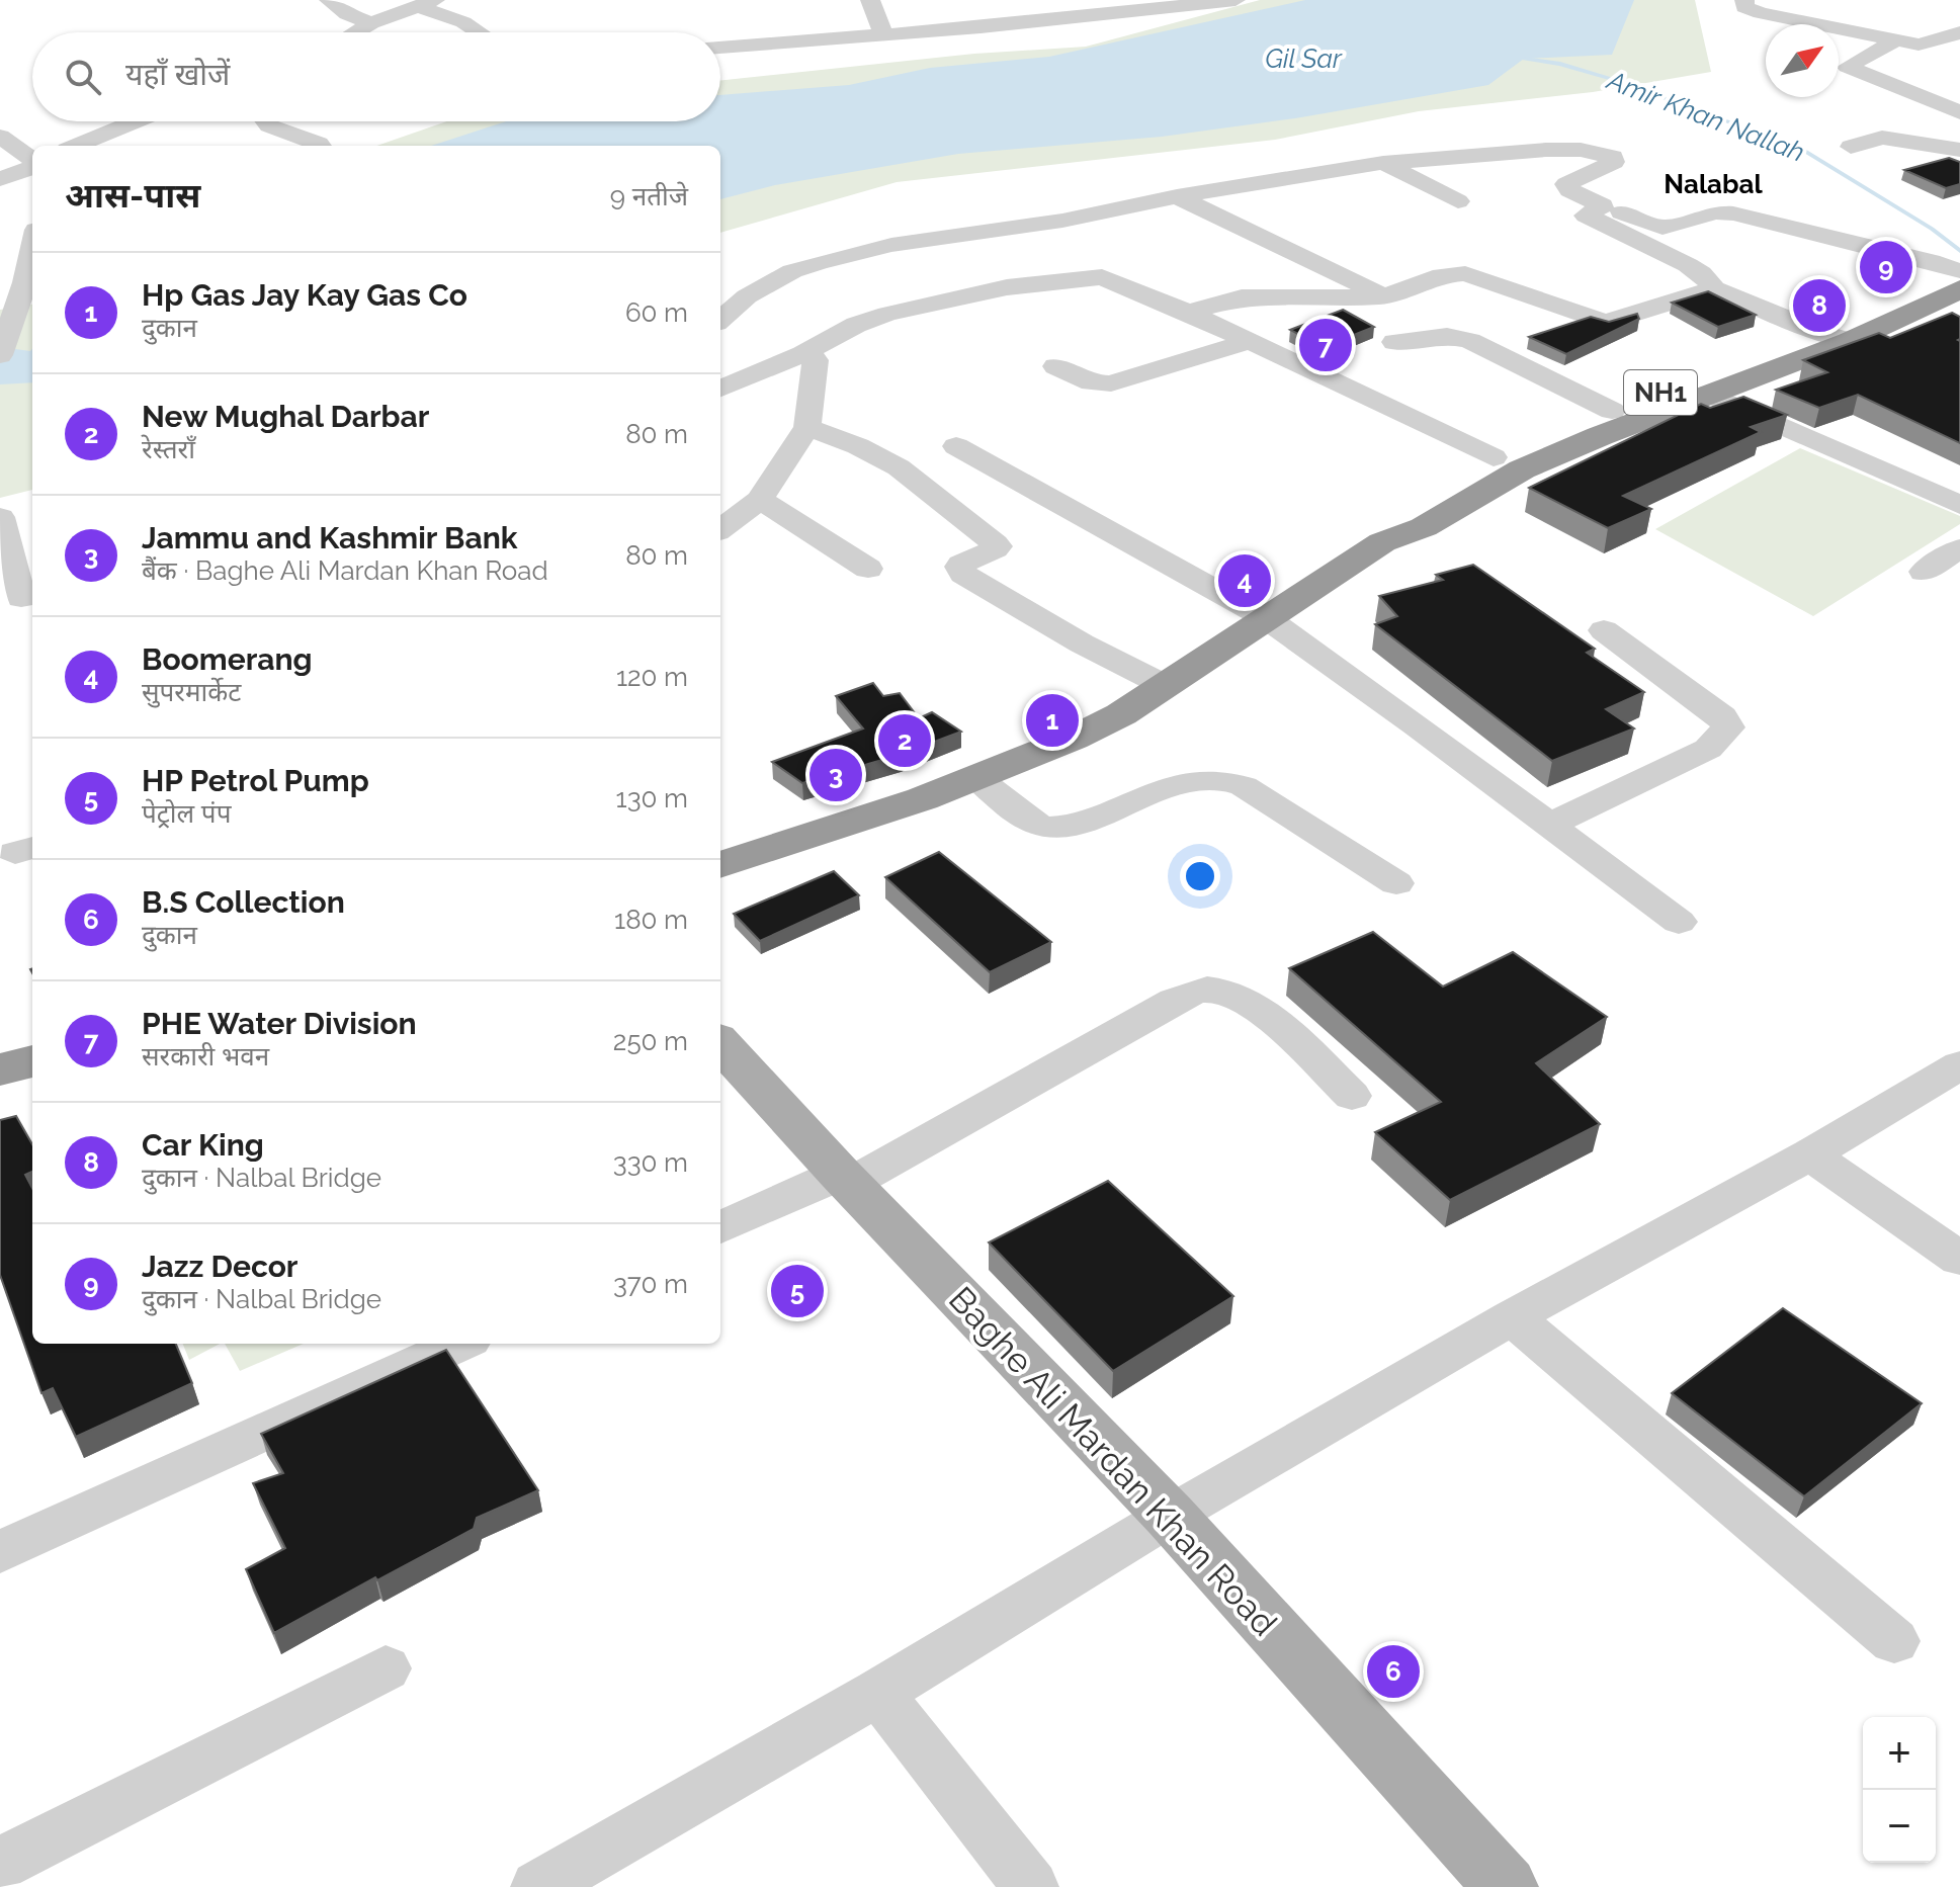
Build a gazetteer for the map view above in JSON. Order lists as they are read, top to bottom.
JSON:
{
  "streets": {
    "highway": ["NH1"],
    "main road": ["Baghe Ali Mardan Khan Road"]
  },
  "districts": ["Nalabal"],
  "water": ["Gil Sar", "Amir Khan Nallah"],
  "north": "top right",
  "page": {
    "search": "यहाँ खोजें",
    "heading": ["आस-पास", "9 नतीजे"],
    "pins": [
      "9",
      "8",
      "7",
      "4",
      "1",
      "2",
      "3",
      "5",
      "6"
    ],
    "list": [
      {
        "mark": "1",
        "name": "Hp Gas Jay Kay Gas Co",
        "note": "दुकान",
        "value": "60 m"
      },
      {
        "mark": "2",
        "name": "New Mughal Darbar",
        "note": "रेस्तराँ",
        "value": "80 m"
      },
      {
        "mark": "3",
        "name": "Jammu and Kashmir Bank",
        "note": "बैंक · Baghe Ali Mardan Khan Road",
        "value": "80 m"
      },
      {
        "mark": "4",
        "name": "Boomerang",
        "note": "सुपरमार्केट",
        "value": "120 m"
      },
      {
        "mark": "5",
        "name": "HP Petrol Pump",
        "note": "पेट्रोल पंप",
        "value": "130 m"
      },
      {
        "mark": "6",
        "name": "B.S Collection",
        "note": "दुकान",
        "value": "180 m"
      },
      {
        "mark": "7",
        "name": "PHE Water Division",
        "note": "सरकारी भवन",
        "value": "250 m"
      },
      {
        "mark": "8",
        "name": "Car King",
        "note": "दुकान · Nalbal Bridge",
        "value": "330 m"
      },
      {
        "mark": "9",
        "name": "Jazz Decor",
        "note": "दुकान · Nalbal Bridge",
        "value": "370 m"
      }
    ],
    "map_buttons": ["+", "−"]
  }
}
